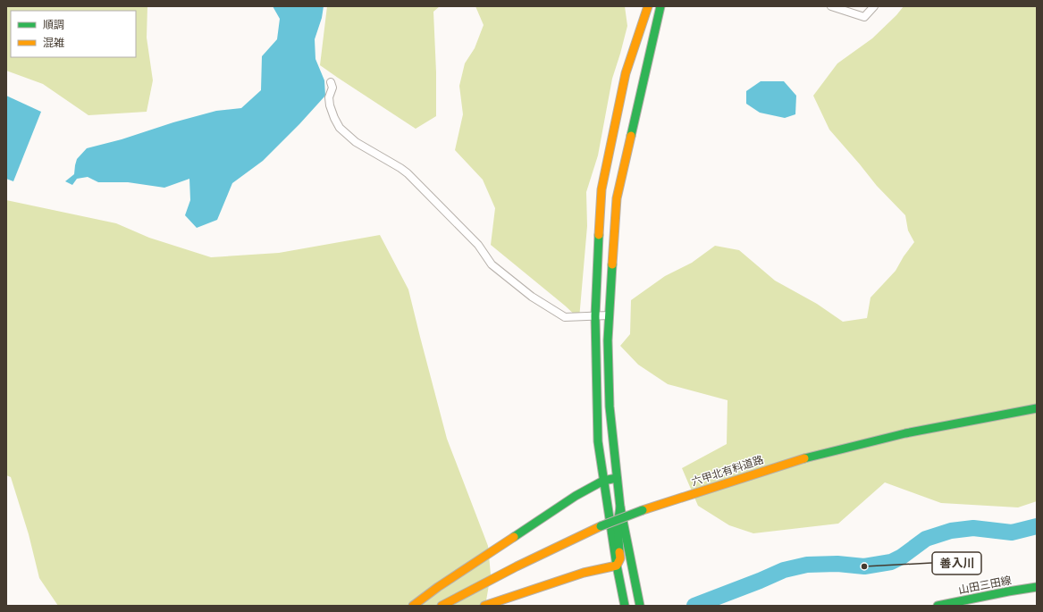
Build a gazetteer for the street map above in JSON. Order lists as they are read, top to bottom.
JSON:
{
  "streets": {
    "street": ["六甲北有料道路", "山田三田線"]
  },
  "places": ["善入川"],
  "legend": ["順調", "混雑"]
}
